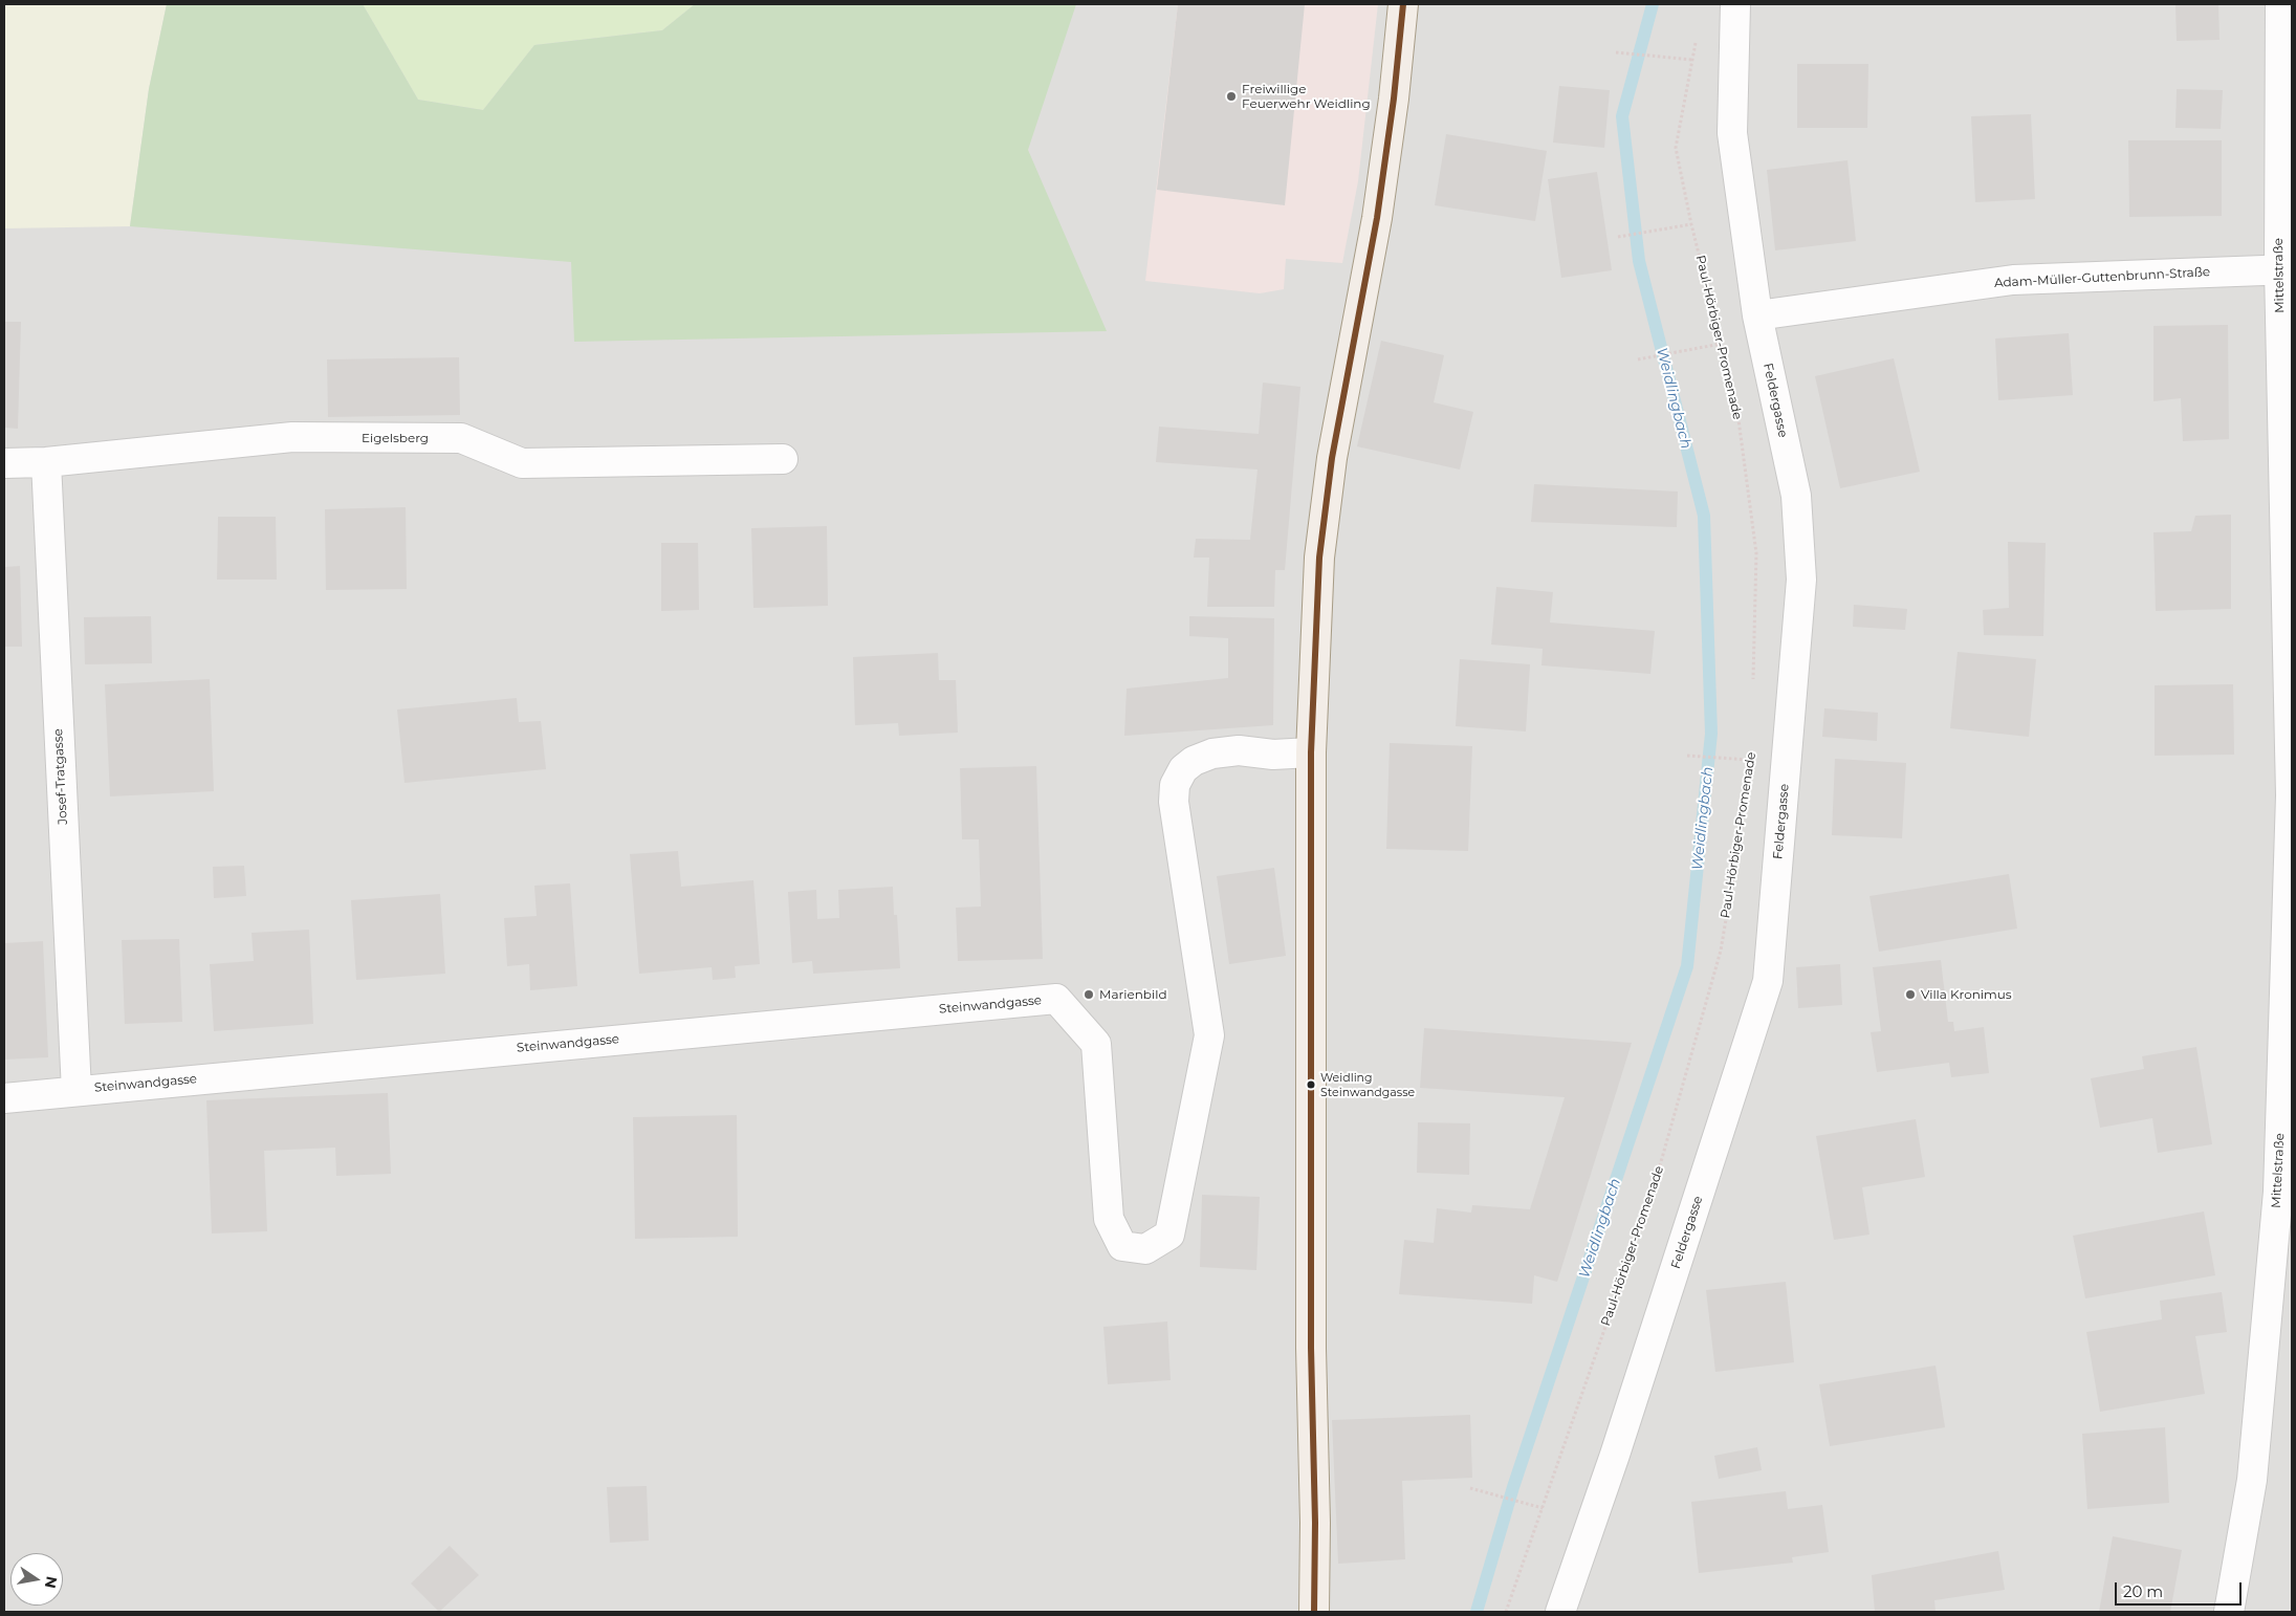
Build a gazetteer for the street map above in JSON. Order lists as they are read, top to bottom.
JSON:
{
  "streets": {
    "street": [
      "Mittelstraße",
      "Adam-Müller-Guttenbrunn-Straße",
      "Feldergasse",
      "Eigelsberg",
      "Josef-Tratgasse",
      "Steinwandgasse"
    ],
    "path": ["Paul-Hörbiger-Promenade"]
  },
  "crossings": [
    ["Mittelstraße", "Adam-Müller-Guttenbrunn-Straße"],
    ["Adam-Müller-Guttenbrunn-Straße", "Feldergasse"],
    ["Eigelsberg", "Josef-Tratgasse"],
    ["Josef-Tratgasse", "Steinwandgasse"]
  ],
  "water": ["Weidlingbach"],
  "places": [
    "Freiwillige Feuerwehr Weidling",
    "Marienbild",
    "Villa Kronimus",
    "Weidling Steinwandgasse"
  ],
  "scale_bar": "20 m",
  "north": "right"
}
